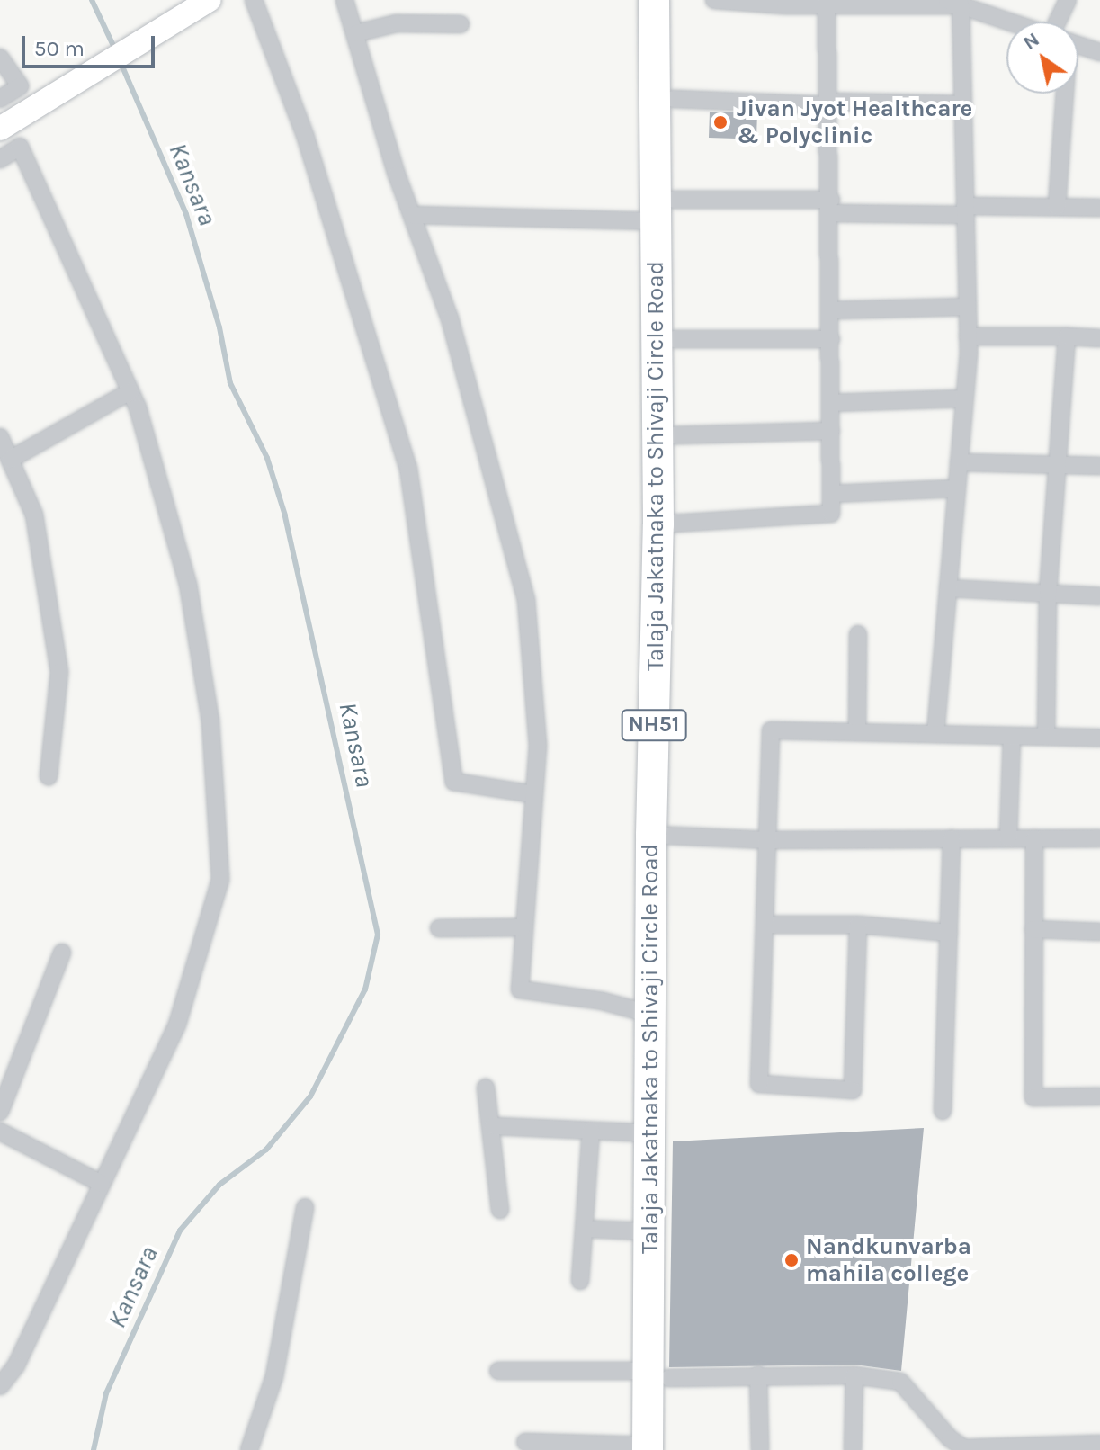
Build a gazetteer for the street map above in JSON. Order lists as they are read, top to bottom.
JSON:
{
  "streets": {
    "highway": ["Talaja Jakatnaka to Shivaji Circle Road", "NH51"]
  },
  "water": ["Kansara"],
  "places": ["Jivan Jyot Healthcare & Polyclinic", "Nandkunvarba mahila college"],
  "scale_bar": "50 m",
  "north": "top left"
}
